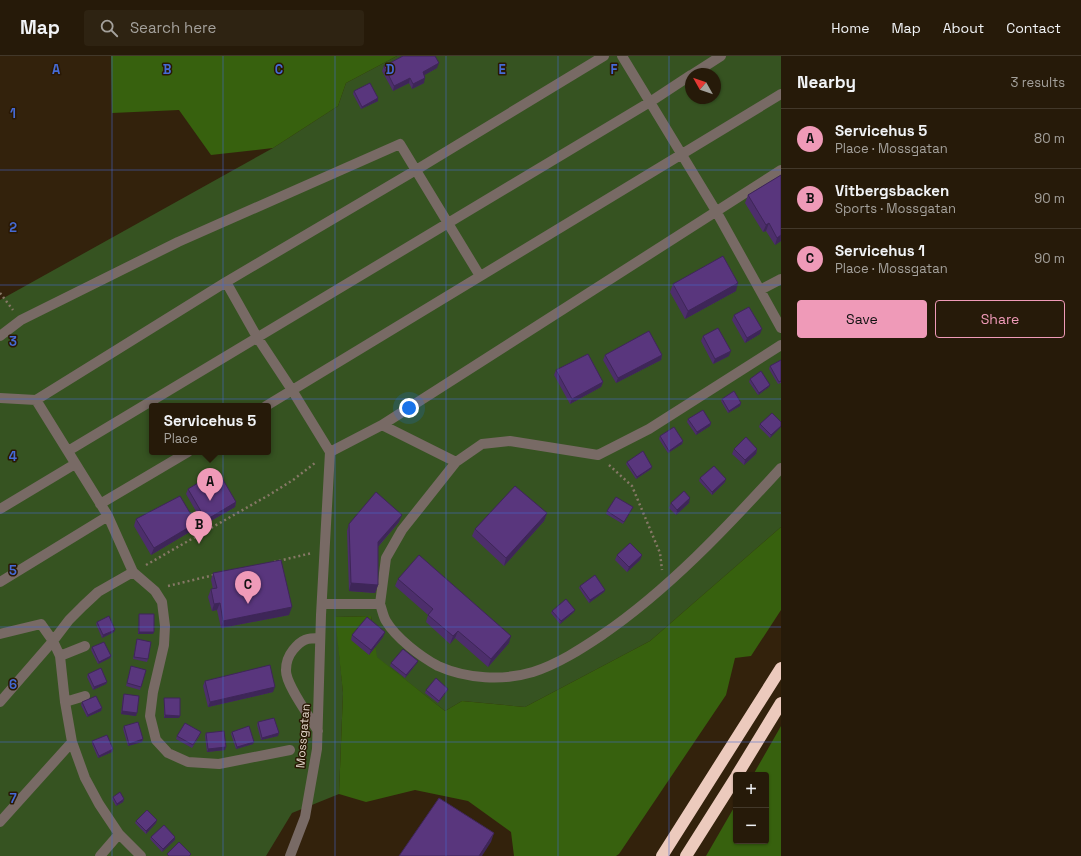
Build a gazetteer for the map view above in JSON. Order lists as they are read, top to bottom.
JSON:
{
  "streets": {
    "street": ["Mossgatan"]
  },
  "north": "top left",
  "page": {
    "header": "Map",
    "search": "Search here",
    "nav": [
      "Home",
      "Map",
      "About",
      "Contact"
    ],
    "heading": ["Nearby", "3 results"],
    "list": [
      {
        "mark": "A",
        "name": "Servicehus 5",
        "note": "Place · Mossgatan",
        "value": "80 m"
      },
      {
        "mark": "B",
        "name": "Vitbergsbacken",
        "note": "Sports · Mossgatan",
        "value": "90 m"
      },
      {
        "mark": "C",
        "name": "Servicehus 1",
        "note": "Place · Mossgatan",
        "value": "90 m"
      }
    ],
    "buttons": ["Save", "Share"],
    "popup": ["Servicehus 5", "Place"],
    "pins": ["A", "B", "C"],
    "map_buttons": ["+", "−"]
  },
  "grid": {
    "columns": [
      "A",
      "B",
      "C",
      "D",
      "E",
      "F"
    ],
    "rows": [
      "1",
      "2",
      "3",
      "4",
      "5",
      "6",
      "7"
    ]
  }
}
